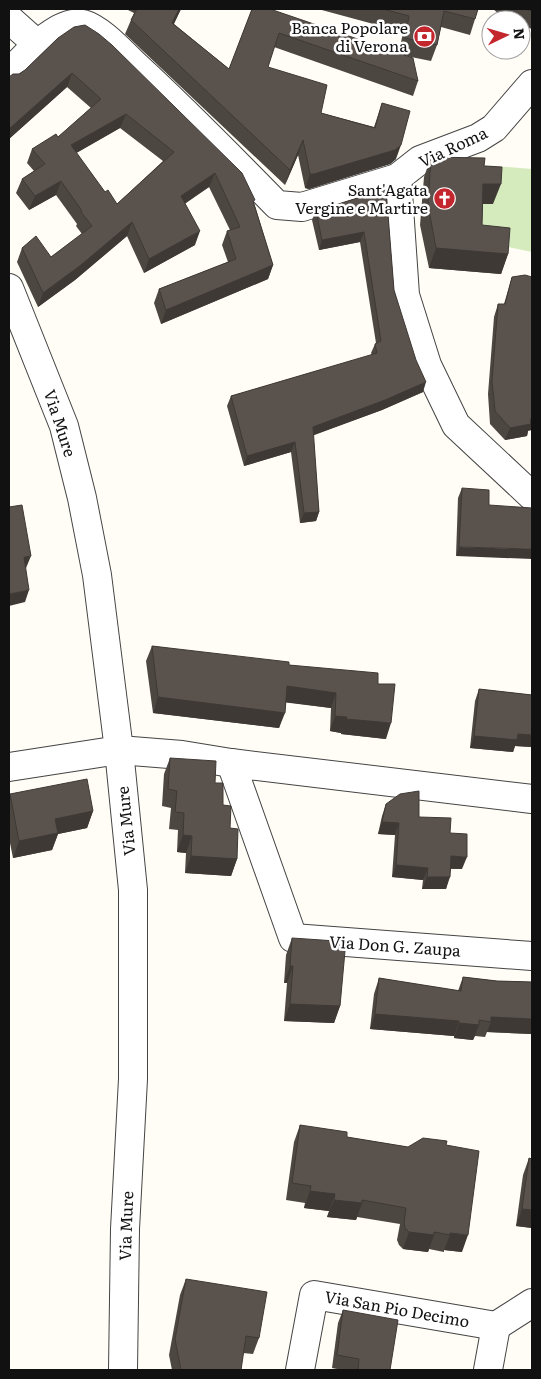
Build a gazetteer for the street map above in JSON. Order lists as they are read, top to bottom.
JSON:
{
  "streets": {
    "street": [
      "Via Roma",
      "Via Mure",
      "Via Don G. Zaupa",
      "Via San Pio Decimo"
    ]
  },
  "places": {
    "bank": ["Banca Popolare di Verona"],
    "church": ["Sant'Agata Vergine e Martire"]
  },
  "north": "right"
}
